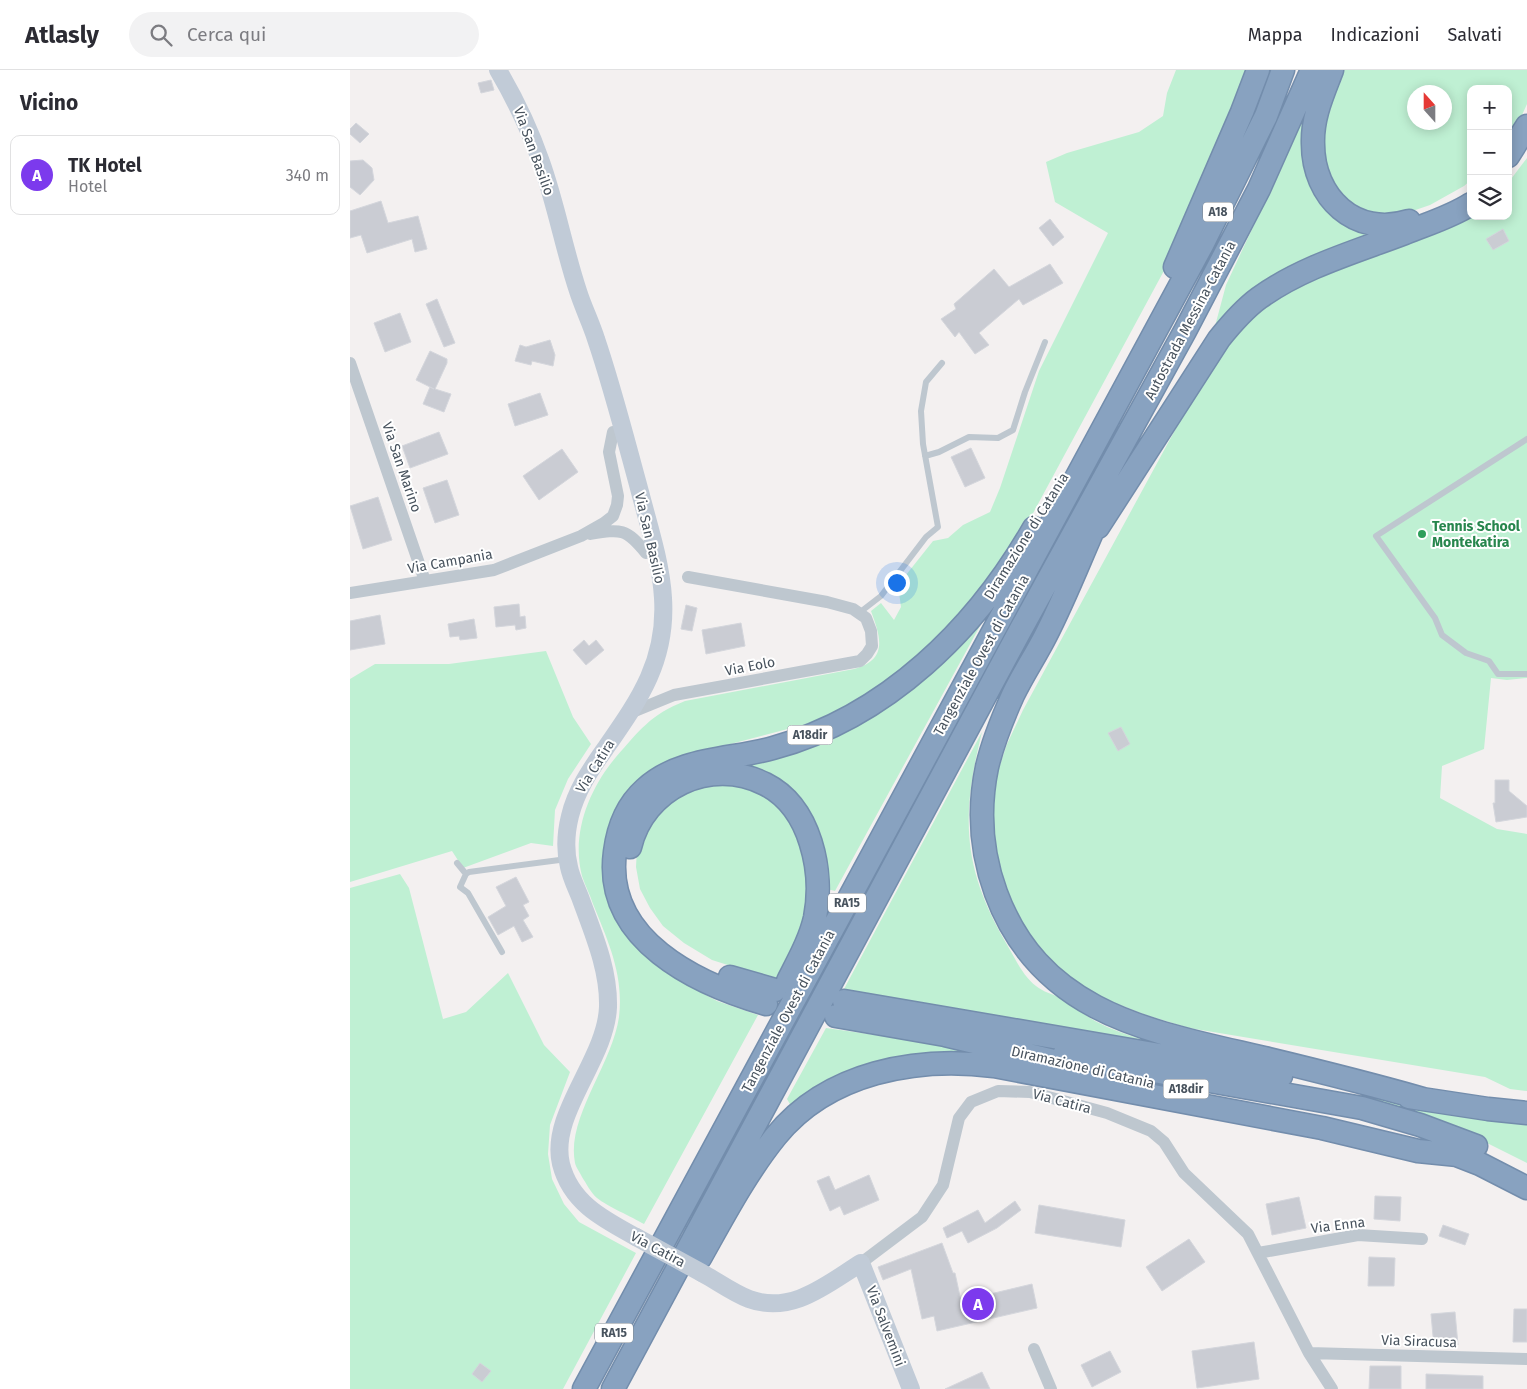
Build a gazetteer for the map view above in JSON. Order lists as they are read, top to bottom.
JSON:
{
  "streets": {
    "highway": [
      "A18",
      "Autostrada Messina-Catania",
      "Diramazione di Catania",
      "Tangenziale Ovest di Catania",
      "A18dir",
      "RA15"
    ],
    "street": [
      "Via San Basilio",
      "Via San Marino",
      "Via Campania",
      "Via Eolo",
      "Via Catira",
      "Via Enna",
      "Via Salvemini",
      "Via Siracusa"
    ]
  },
  "crossings": [
    ["Via San Basilio", "Via Eolo"],
    ["Via San Basilio", "Via Catira"],
    ["Autostrada Messina-Catania", "Diramazione di Catania"],
    ["Autostrada Messina-Catania", "Tangenziale Ovest di Catania"],
    ["Via San Marino", "Via Campania"],
    ["Diramazione di Catania", "Tangenziale Ovest di Catania"],
    ["Via Eolo", "Via Catira"],
    ["Via Catira", "Via Enna"],
    ["Via Catira", "Via Salvemini"]
  ],
  "places": ["Tennis School Montekatira"],
  "north": "top",
  "page": {
    "header": "Atlasly",
    "search": "Cerca qui",
    "nav": ["Mappa", "Indicazioni", "Salvati"],
    "heading": "Vicino",
    "map_buttons": ["+", "−"],
    "list": [
      {
        "mark": "A",
        "name": "TK Hotel",
        "note": "Hotel",
        "value": "340 m"
      }
    ],
    "pins": "A"
  }
}
